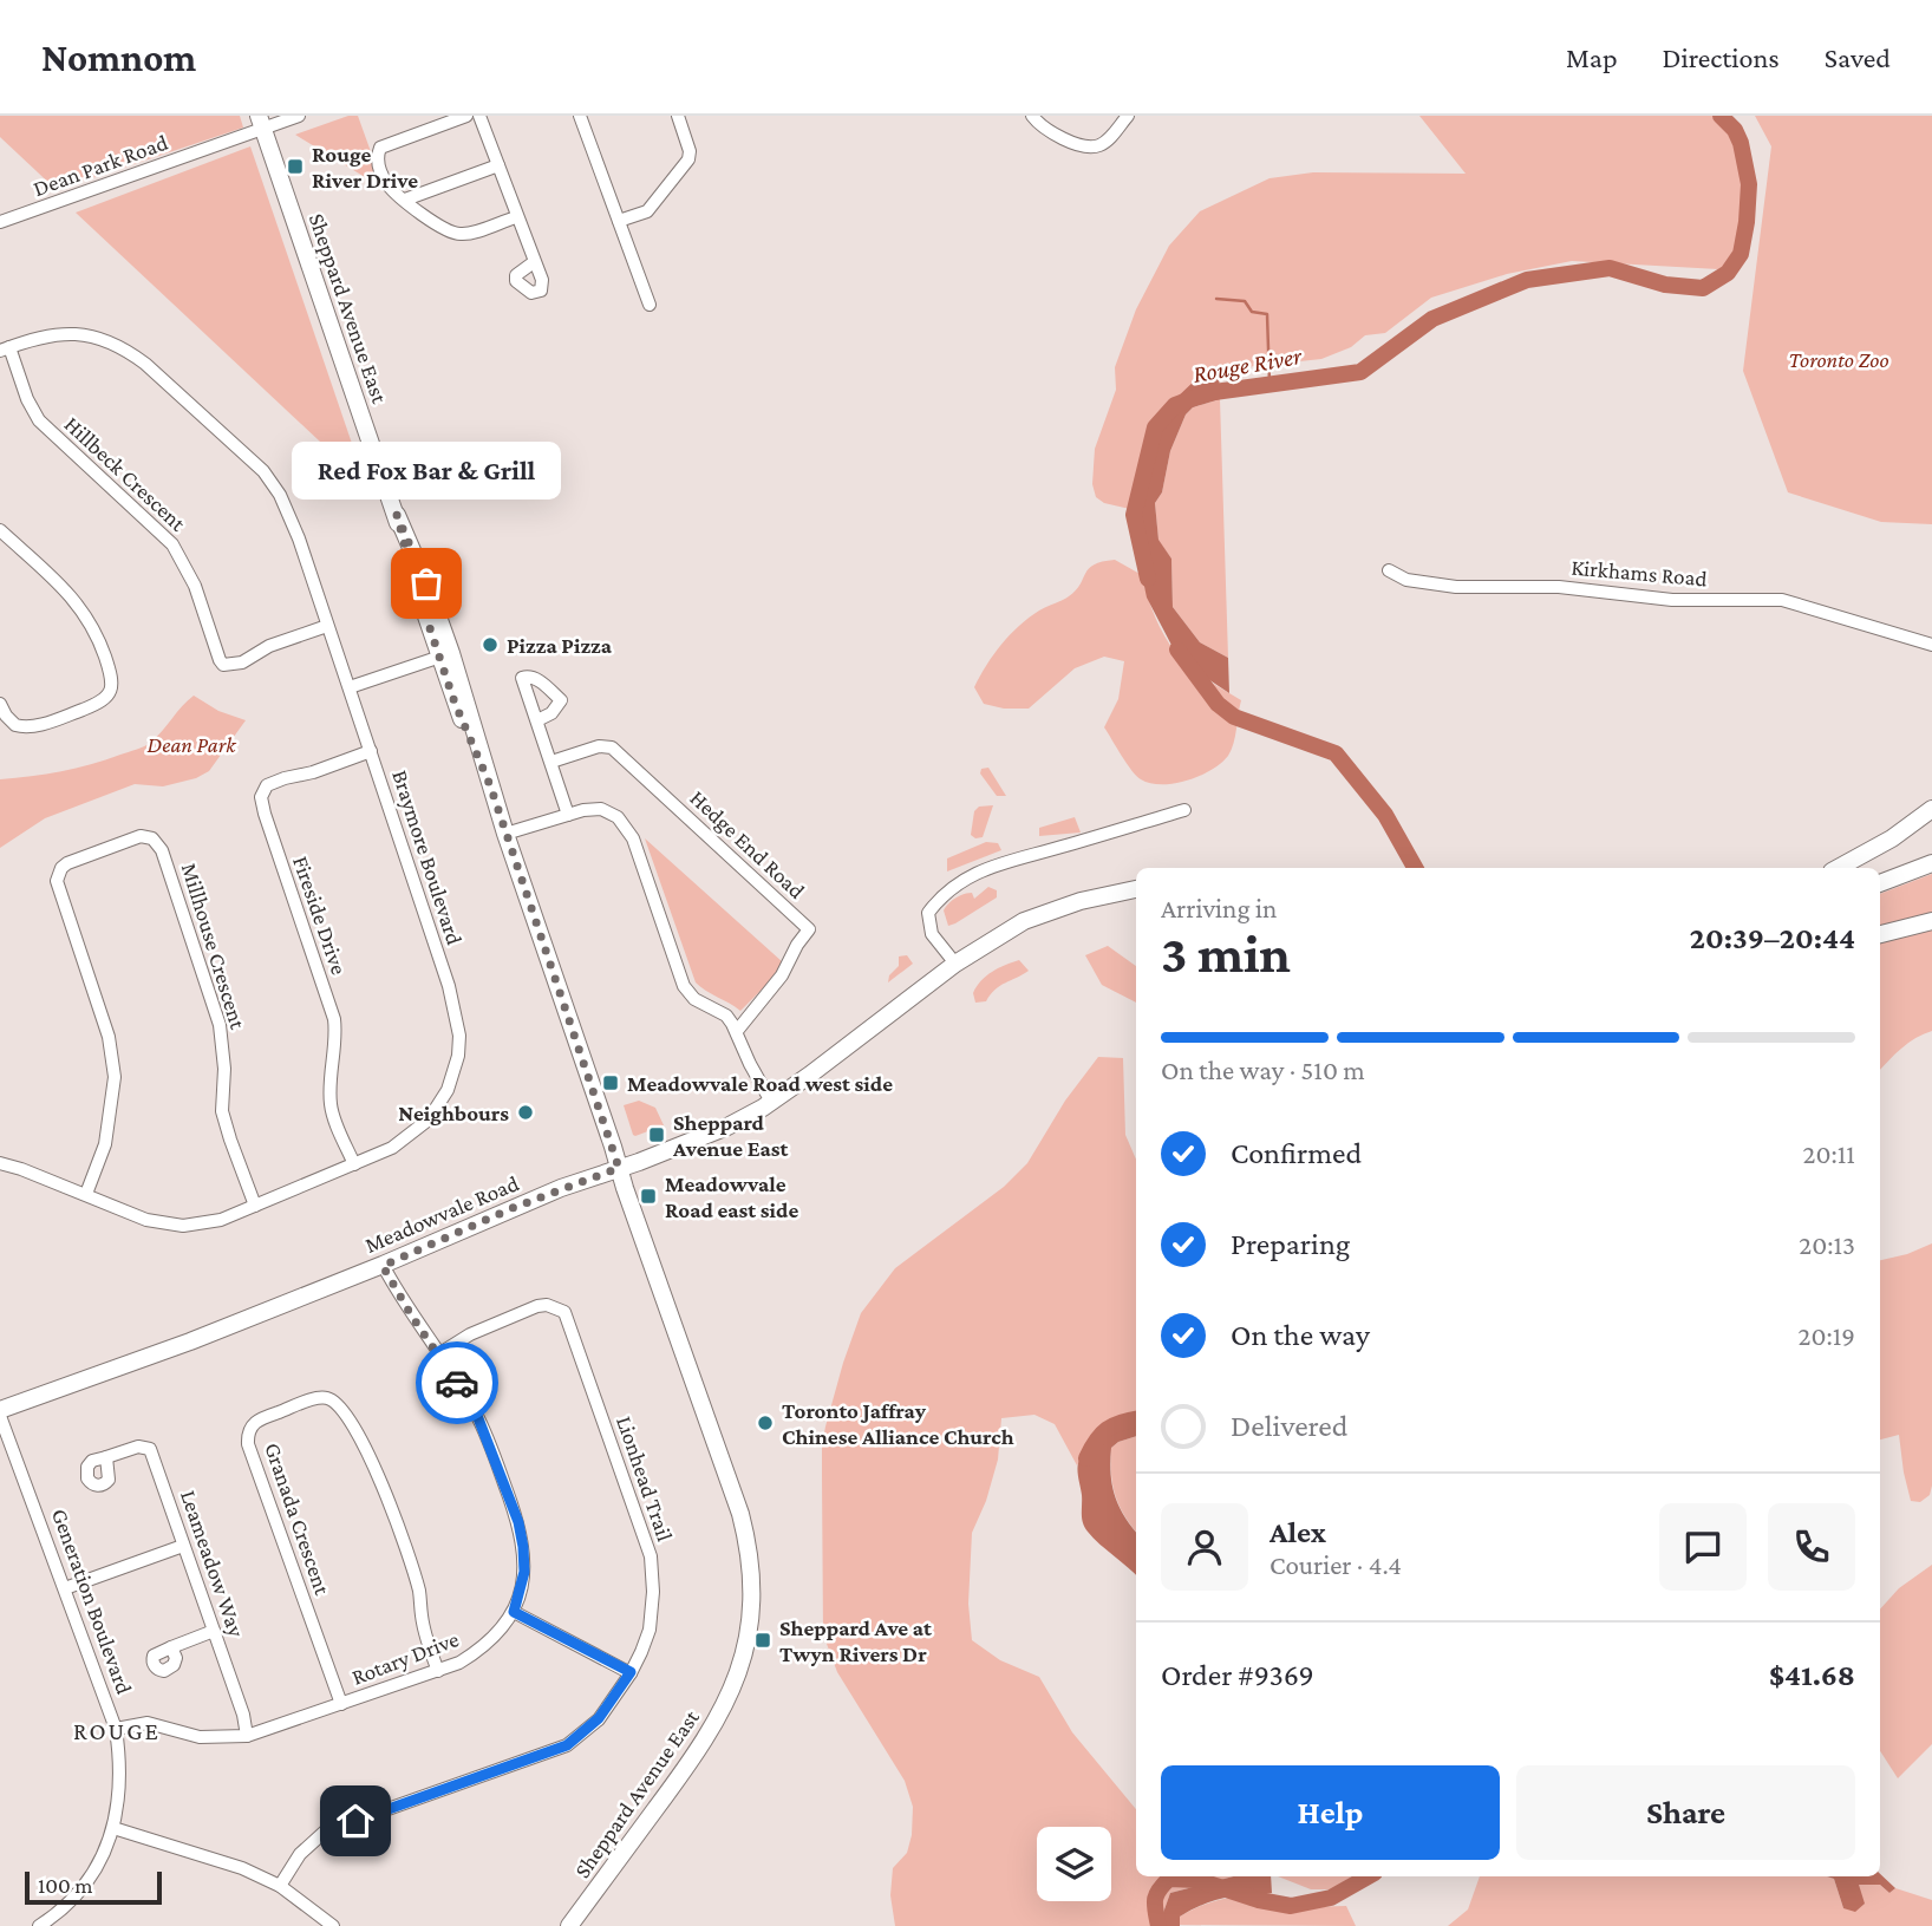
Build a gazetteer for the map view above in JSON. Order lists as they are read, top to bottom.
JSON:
{
  "streets": {
    "main road": ["Sheppard Avenue East", "Meadowvale Road"],
    "street": [
      "Dean Park Road",
      "Hillbeck Crescent",
      "Kirkhams Road",
      "Hedge End Road",
      "Braymore Boulevard",
      "Fireside Drive",
      "Millhouse Crescent",
      "Lionhead Trail",
      "Granada Crescent",
      "Leameadow Way",
      "Generation Boulevard",
      "Rotary Drive"
    ]
  },
  "crossings": [
    ["Dean Park Road", "Sheppard Avenue East"],
    ["Sheppard Avenue East", "Meadowvale Road"],
    ["Hillbeck Crescent", "Braymore Boulevard"],
    ["Braymore Boulevard", "Fireside Drive"],
    ["Braymore Boulevard", "Millhouse Crescent"],
    ["Meadowvale Road", "Generation Boulevard"],
    ["Meadowvale Road", "Rotary Drive"],
    ["Lionhead Trail", "Rotary Drive"],
    ["Granada Crescent", "Rotary Drive"],
    ["Leameadow Way", "Rotary Drive"],
    ["Generation Boulevard", "Rotary Drive"]
  ],
  "districts": ["ROUGE"],
  "water": ["Rouge River"],
  "parks": ["Toronto Zoo", "Dean Park"],
  "places": {
    "transit": [
      "Rouge River Drive",
      "Meadowvale Road west side",
      "Sheppard Avenue East",
      "Meadowvale Road east side",
      "Sheppard Ave at Twyn Rivers Dr"
    ],
    "other": [
      "Red Fox Bar & Grill",
      "Pizza Pizza",
      "Neighbours",
      "Toronto Jaffray Chinese Alliance Church"
    ]
  },
  "scale_bar": "100 m",
  "page": {
    "header": "Nomnom",
    "nav": ["Map", "Directions", "Saved"],
    "bubble": "Red Fox Bar & Grill",
    "heading": ["3 min", "Arriving in", "20:39–20:44"],
    "panel": [
      "Alex",
      "Courier · 4.4",
      "Order #9369",
      "$41.68"
    ],
    "bar": "On the way · 510 m",
    "list": [
      ["Confirmed", "20:11"],
      ["Preparing", "20:13"],
      ["On the way", "20:19"],
      "Delivered"
    ],
    "buttons": ["Help", "Share"],
    "scale": "100 m"
  }
}
